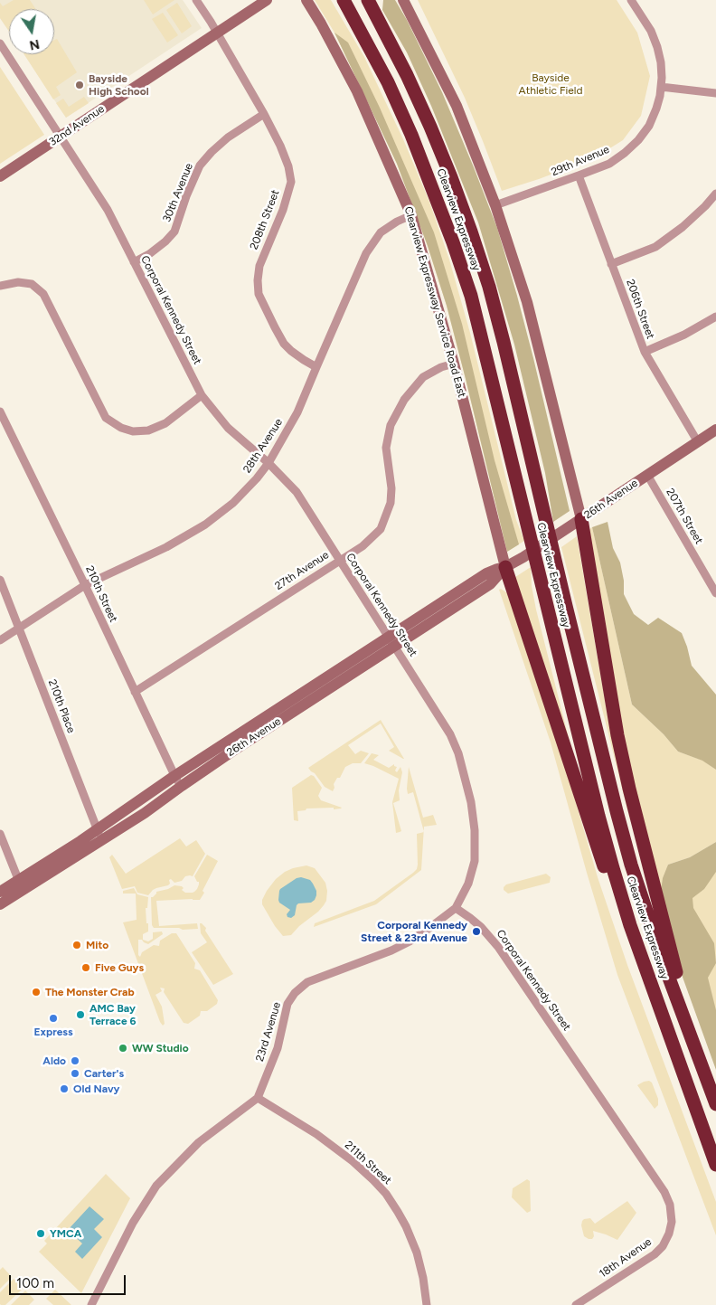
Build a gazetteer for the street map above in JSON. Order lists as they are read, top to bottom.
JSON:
{
  "streets": {
    "highway": ["Clearview Expressway"],
    "street": [
      "32nd Avenue",
      "29th Avenue",
      "30th Avenue",
      "208th Street",
      "Clearview Expressway Service Road East",
      "206th Street",
      "Corporal Kennedy Street",
      "28th Avenue",
      "26th Avenue",
      "207th Street",
      "27th Avenue",
      "210th Street",
      "210th Place",
      "23rd Avenue",
      "211th Street",
      "18th Avenue"
    ]
  },
  "crossings": [
    ["32nd Avenue", "208th Street"],
    ["32nd Avenue", "Corporal Kennedy Street"],
    ["29th Avenue", "206th Street"],
    ["30th Avenue", "208th Street"],
    ["30th Avenue", "Corporal Kennedy Street"],
    ["208th Street", "28th Avenue"],
    ["Clearview Expressway Service Road East", "28th Avenue"],
    ["Clearview Expressway Service Road East", "26th Avenue"],
    ["Clearview Expressway Service Road East", "27th Avenue"],
    ["206th Street", "26th Avenue"],
    ["Corporal Kennedy Street", "28th Avenue"],
    ["Corporal Kennedy Street", "26th Avenue"],
    ["Corporal Kennedy Street", "27th Avenue"],
    ["Corporal Kennedy Street", "23rd Avenue"],
    ["Corporal Kennedy Street", "18th Avenue"],
    ["28th Avenue", "210th Street"],
    ["28th Avenue", "210th Place"],
    ["26th Avenue", "207th Street"],
    ["26th Avenue", "210th Street"],
    ["26th Avenue", "210th Place"],
    ["27th Avenue", "210th Street"],
    ["23rd Avenue", "211th Street"]
  ],
  "parks": ["Bayside Athletic Field"],
  "places": [
    "Bayside High School",
    "Corporal Kennedy Street & 23rd Avenue",
    "Mito",
    "Five Guys",
    "The Monster Crab",
    "AMC Bay Terrace 6",
    "Express",
    "WW Studio",
    "Aldo",
    "Carter's",
    "Old Navy",
    "YMCA"
  ],
  "scale_bar": "100 m",
  "north": "bottom"
}
